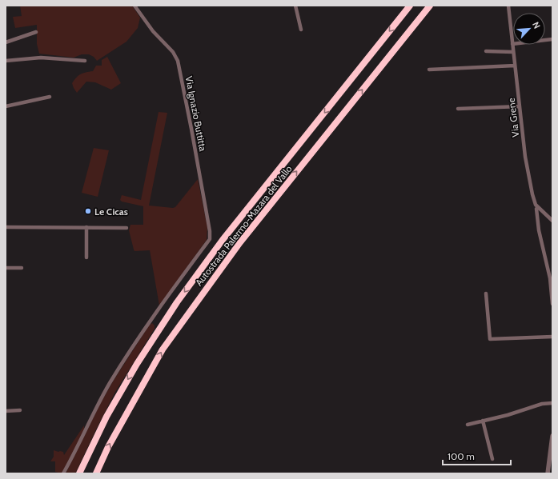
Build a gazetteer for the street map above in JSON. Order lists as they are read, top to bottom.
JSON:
{
  "streets": {
    "highway": ["Autostrada Palermo-Mazara del Vallo"],
    "street": ["Via Ignazio Buttitta", "Via Grene"]
  },
  "places": ["Le Cicas"],
  "scale_bar": "100 m",
  "north": "top right"
}
